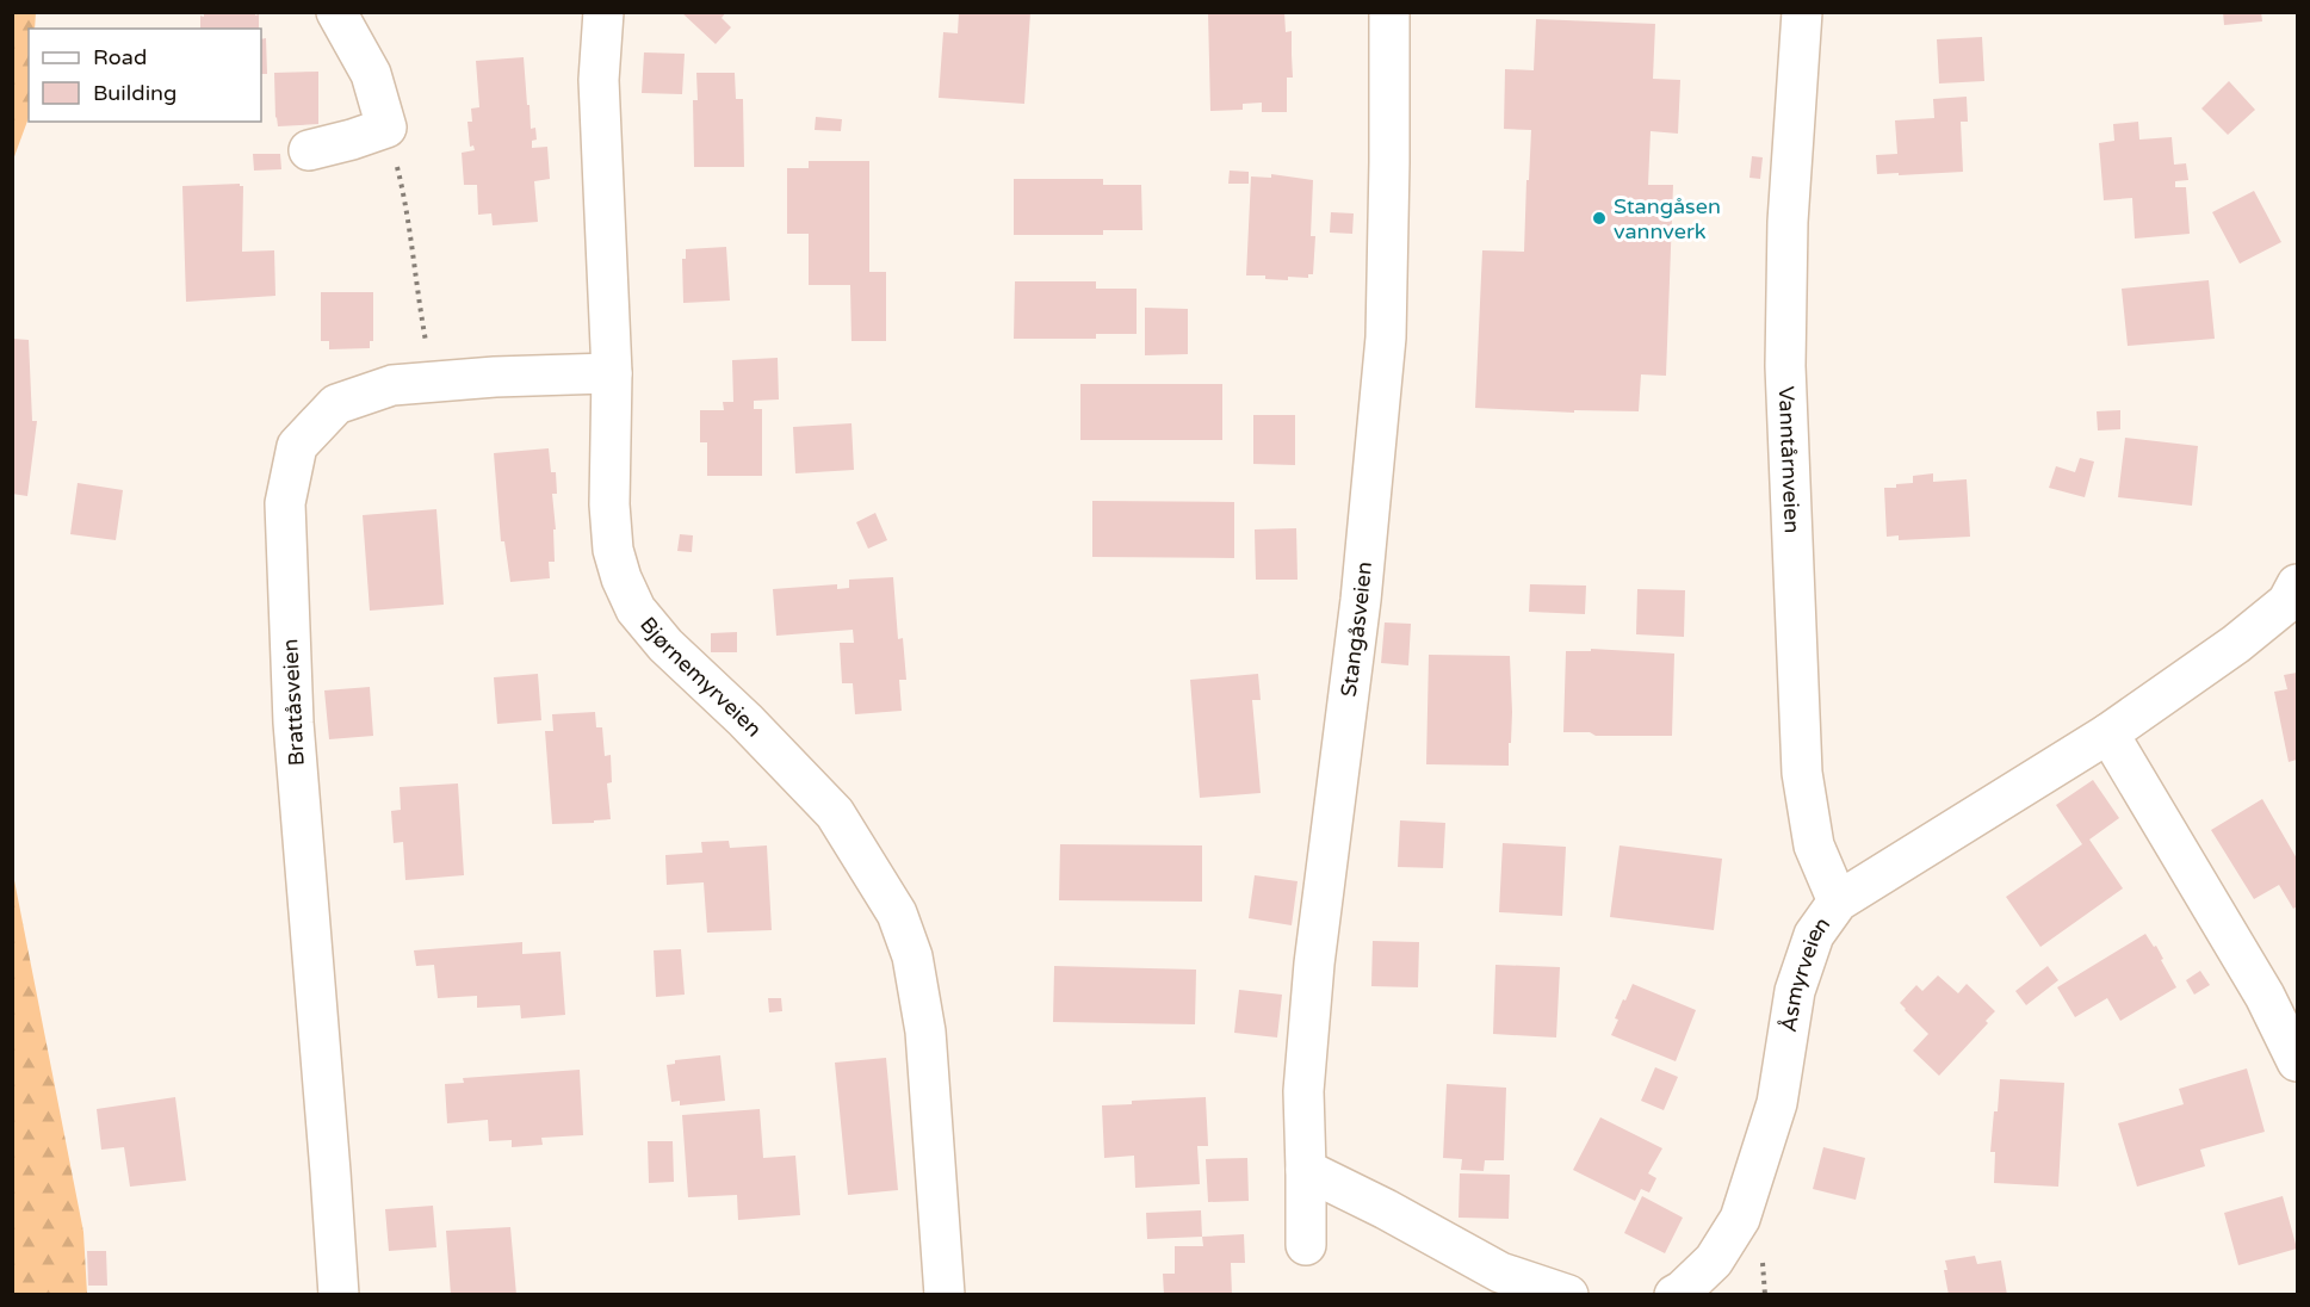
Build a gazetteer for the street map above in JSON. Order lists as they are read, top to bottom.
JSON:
{
  "streets": {
    "street": [
      "Vanntårnveien",
      "Stangåsveien",
      "Bjørnemyrveien",
      "Brattåsveien",
      "Åsmyrveien"
    ]
  },
  "crossings": [
    ["Vanntårnveien", "Åsmyrveien"],
    ["Bjørnemyrveien", "Brattåsveien"]
  ],
  "places": ["Stangåsen vannverk"],
  "legend": ["Road", "Building"]
}
